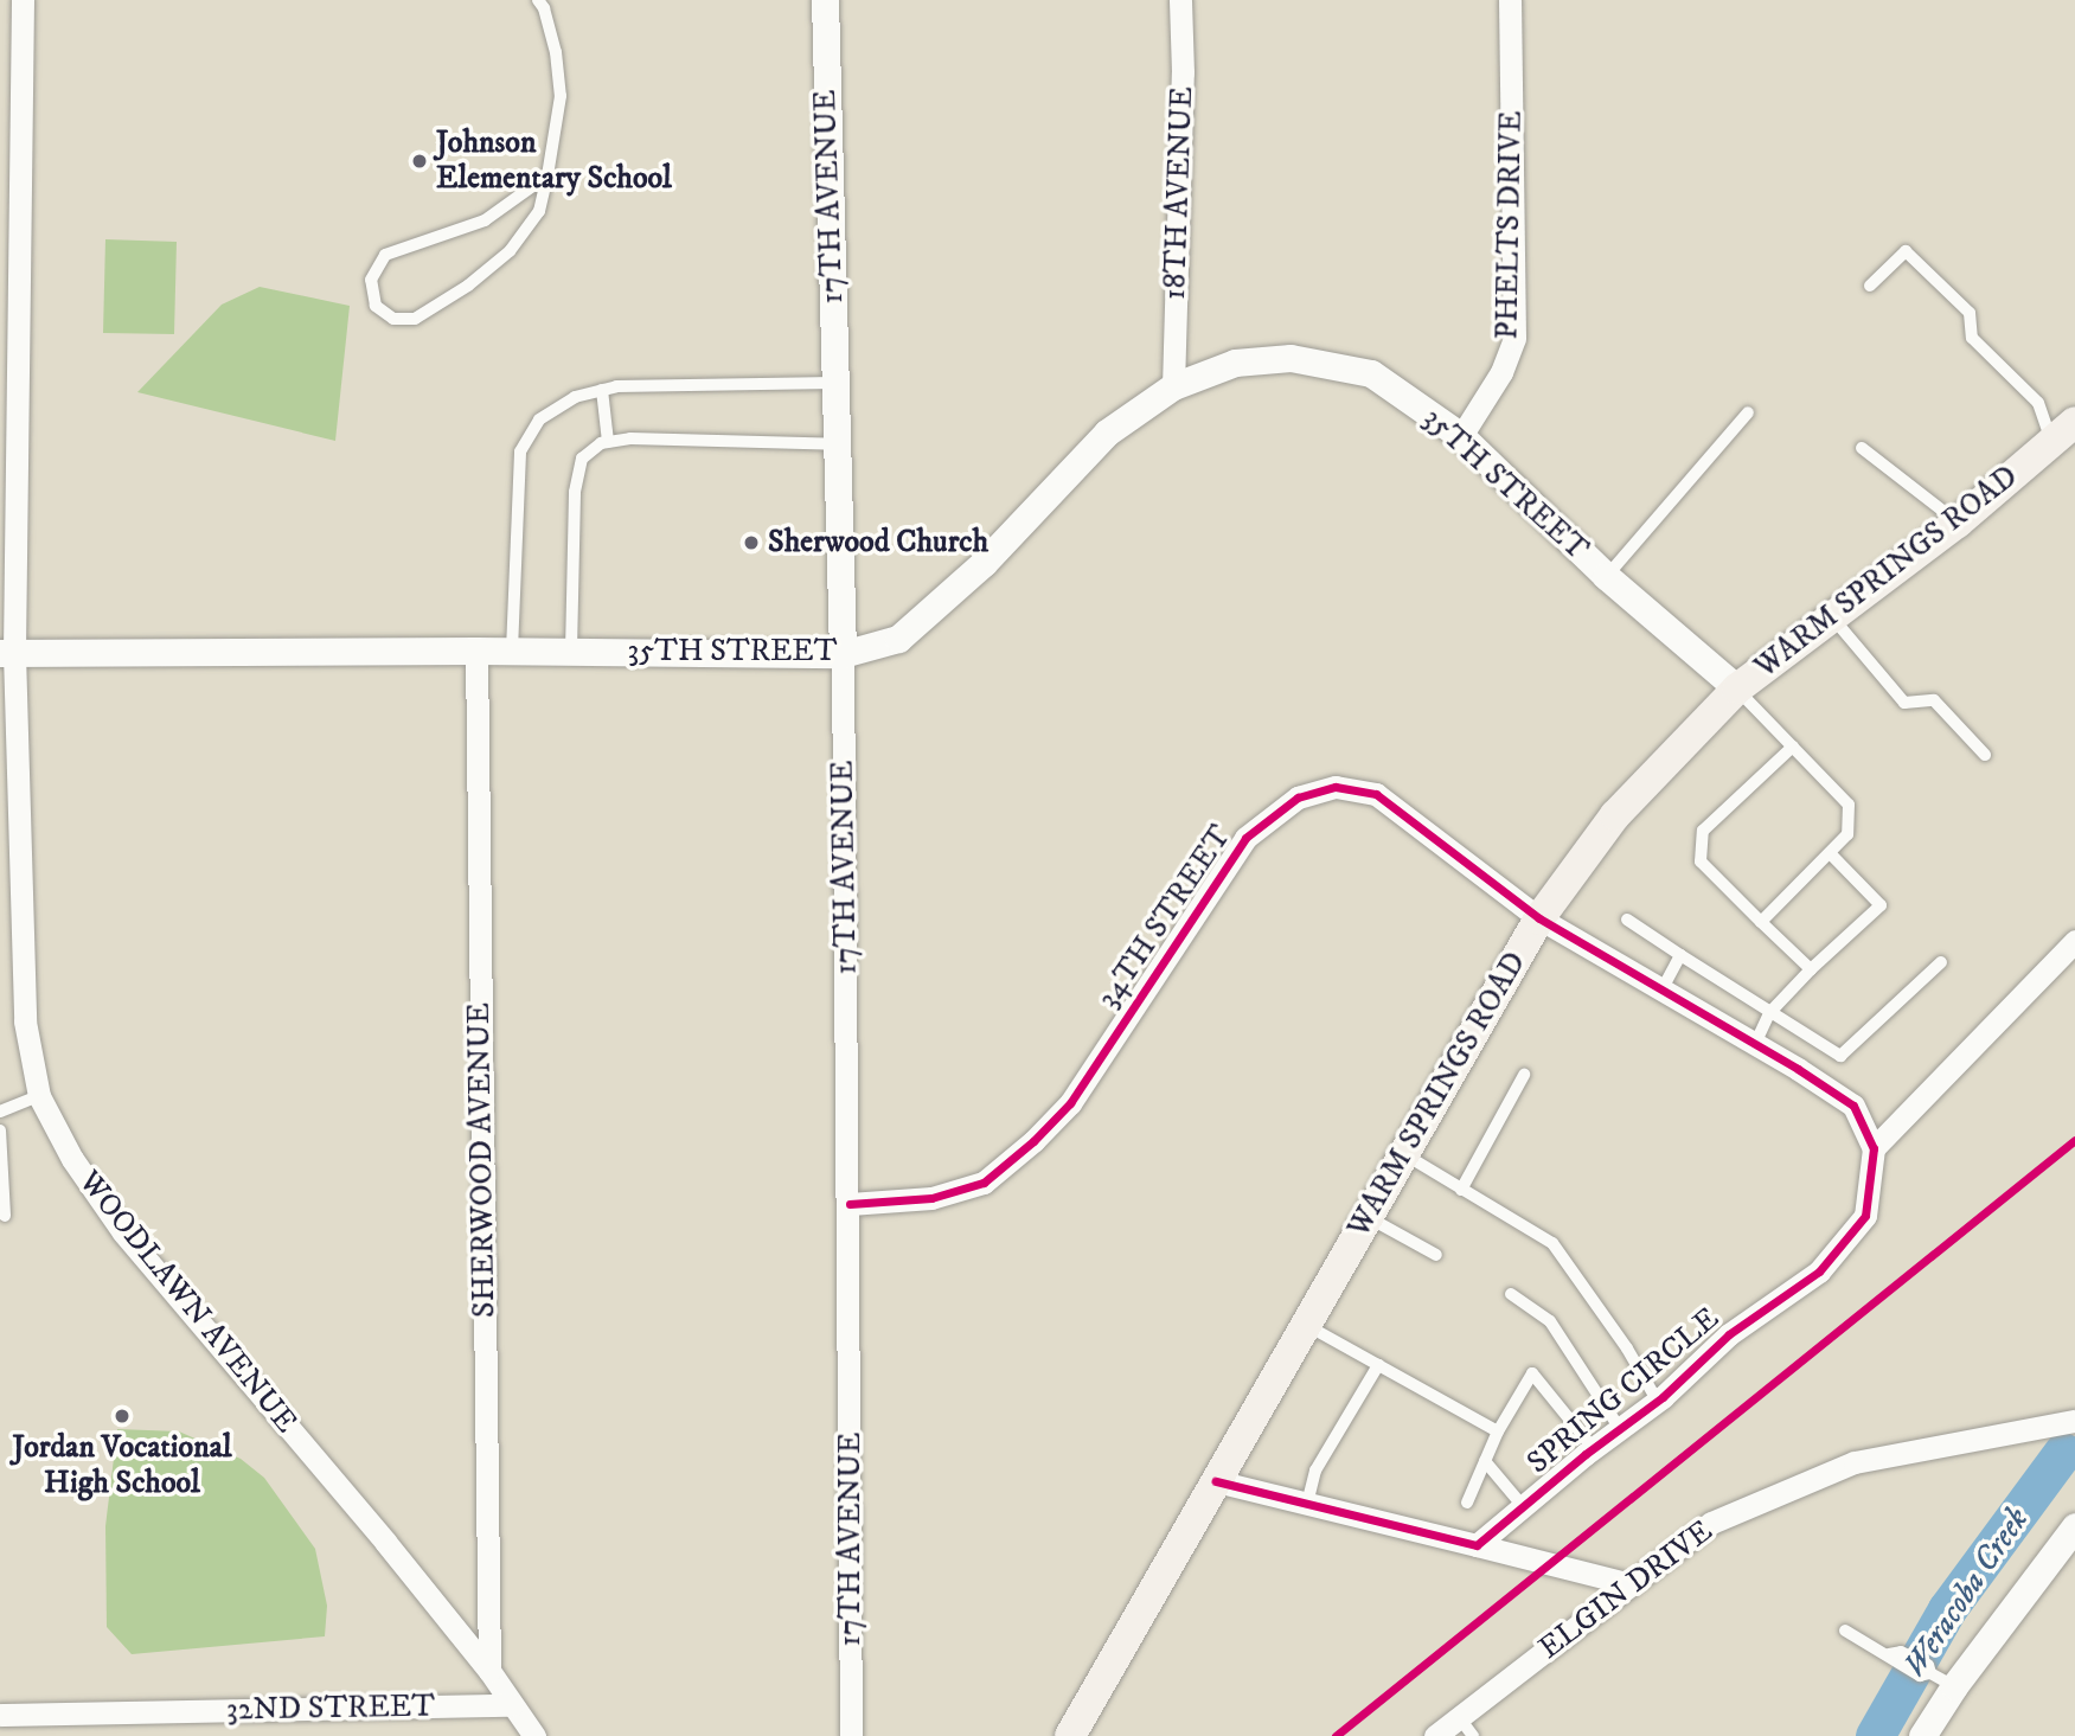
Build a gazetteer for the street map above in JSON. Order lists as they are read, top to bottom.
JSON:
{
  "streets": {
    "main road": ["WARM SPRINGS ROAD"],
    "street": [
      "18TH AVENUE",
      "17TH AVENUE",
      "PHELTS DRIVE",
      "35TH STREET",
      "34TH STREET",
      "SHERWOOD AVENUE",
      "WOODLAWN AVENUE",
      "SPRING CIRCLE",
      "ELGIN DRIVE",
      "32ND STREET"
    ]
  },
  "crossings": [
    ["18TH AVENUE", "35TH STREET"],
    ["17TH AVENUE", "35TH STREET"],
    ["17TH AVENUE", "34TH STREET"],
    ["PHELTS DRIVE", "35TH STREET"],
    ["35TH STREET", "WARM SPRINGS ROAD"],
    ["35TH STREET", "SHERWOOD AVENUE"],
    ["35TH STREET", "WOODLAWN AVENUE"],
    ["WARM SPRINGS ROAD", "34TH STREET"],
    ["SHERWOOD AVENUE", "WOODLAWN AVENUE"],
    ["WOODLAWN AVENUE", "32ND STREET"]
  ],
  "water": ["Weracoba Creek"],
  "places": ["Johnson Elementary School", "Sherwood Church", "Jordan Vocational High School"]
}
